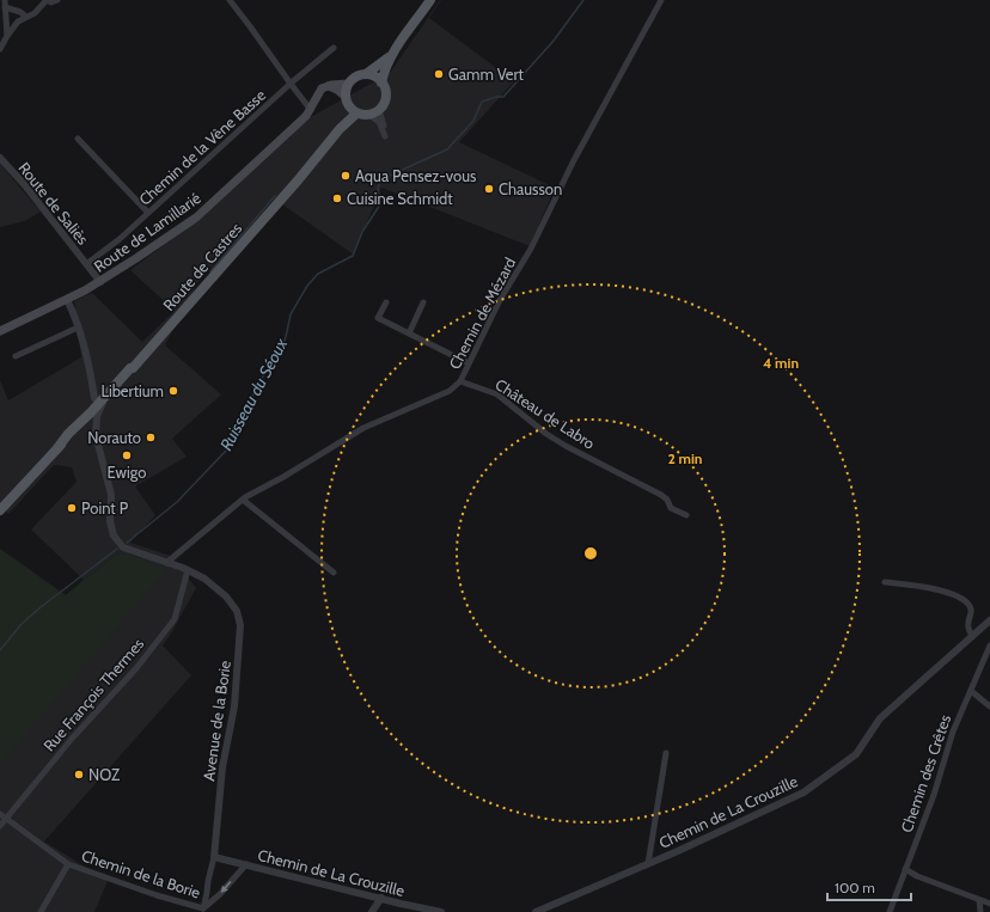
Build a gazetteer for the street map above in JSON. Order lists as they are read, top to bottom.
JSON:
{
  "streets": {
    "main road": ["Route de Lamillarié", "Route de Castres"],
    "street": [
      "Chemin de la Vène Basse",
      "Route de Saliès",
      "Chemin de Mézard",
      "Château de Labro",
      "Rue François Thermes",
      "Avenue de la Borie",
      "Chemin des Crêtes",
      "Chemin de La Crouzille",
      "Chemin de la Borie"
    ]
  },
  "crossings": [
    ["Chemin de la Vène Basse", "Route de Saliès"],
    ["Route de Saliès", "Route de Lamillarié"],
    ["Route de Castres", "Avenue de la Borie"],
    ["Chemin de Mézard", "Château de Labro"],
    ["Chemin de Mézard", "Avenue de la Borie"],
    ["Rue François Thermes", "Avenue de la Borie"],
    ["Rue François Thermes", "Chemin de la Borie"],
    ["Avenue de la Borie", "Chemin de La Crouzille"],
    ["Avenue de la Borie", "Chemin de la Borie"]
  ],
  "water": ["Ruisseau du Séoux"],
  "places": [
    "Gamm Vert",
    "Aqua Pensez-vous",
    "Chausson",
    "Cuisine Schmidt",
    "Libertium",
    "Norauto",
    "Ewigo",
    "Point P",
    "NOZ"
  ],
  "scale_bar": "100 m",
  "rings": ["4 min", "2 min"]
}
